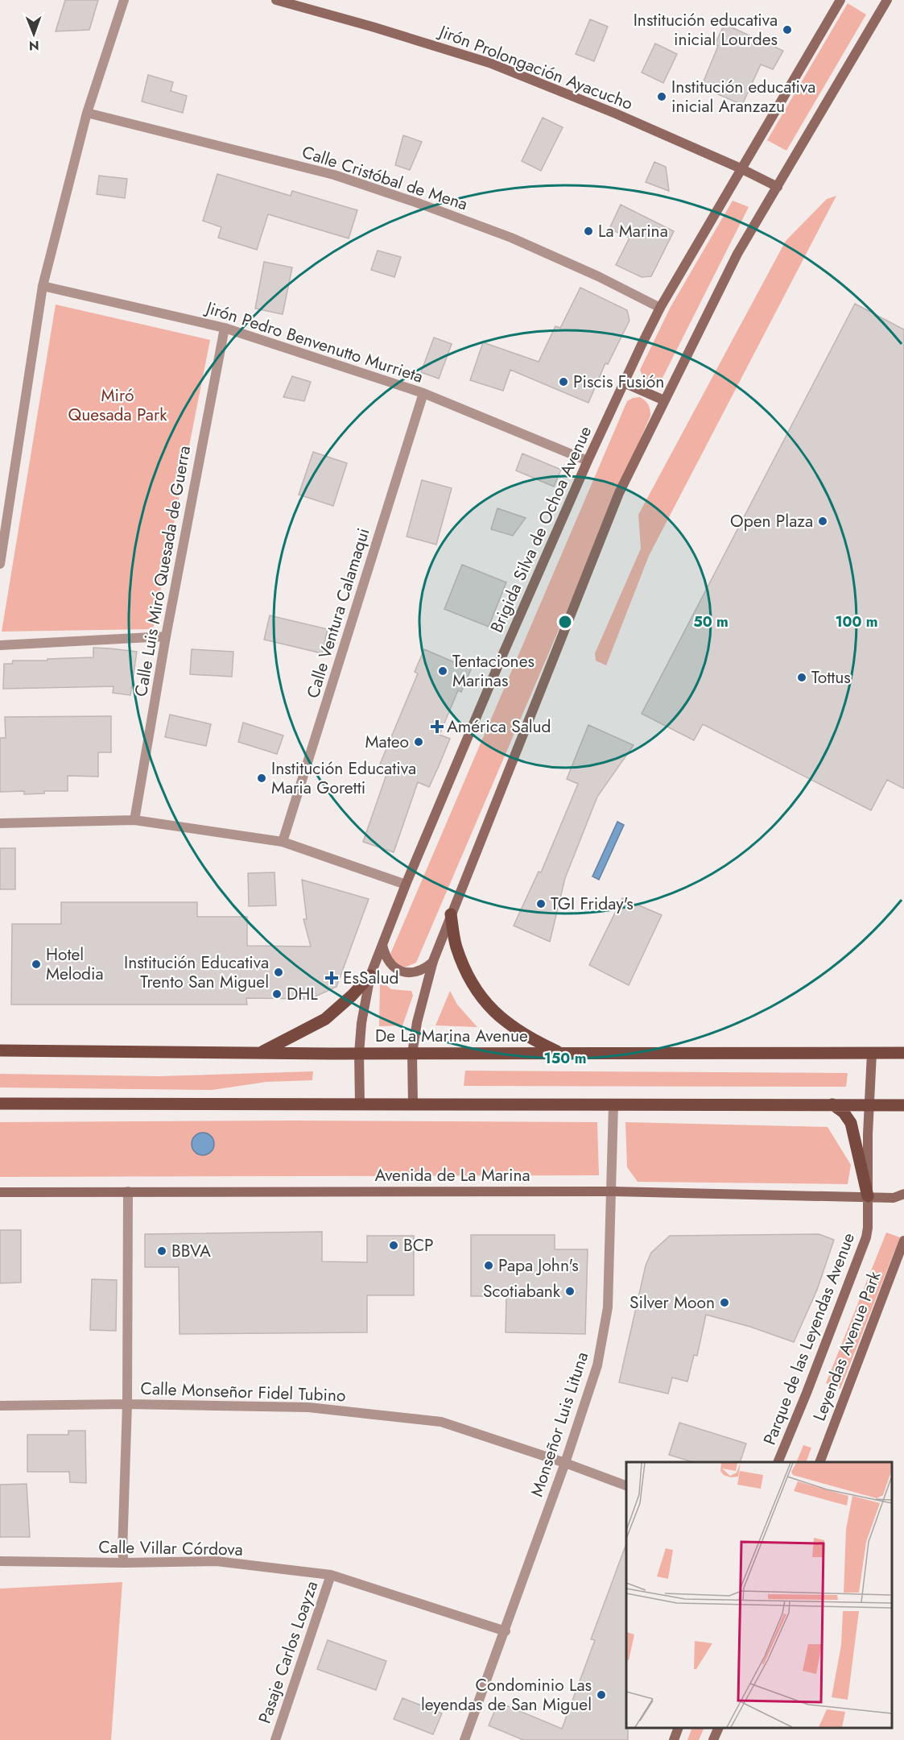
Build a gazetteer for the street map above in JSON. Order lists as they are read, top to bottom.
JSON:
{
  "streets": {
    "main road": ["De La Marina Avenue"],
    "street": [
      "Jirón Prolongación Ayacucho",
      "Calle Cristóbal de Mena",
      "Jirón Pedro Benvenutto Murrieta",
      "Brigida Silva de Ochoa Avenue",
      "Calle Luis Miró Quesada de Guerra",
      "Calle Ventura Calamaqui",
      "Avenida de La Marina",
      "Parque de las Leyendas Avenue",
      "Leyendas Avenue Park",
      "Calle Monseñor Fidel Tubino",
      "Monseñor Luis Lituna",
      "Calle Villar Córdova",
      "Pasaje Carlos Loayza"
    ]
  },
  "crossings": [
    ["Jirón Prolongación Ayacucho", "Brigida Silva de Ochoa Avenue"],
    ["Calle Cristóbal de Mena", "Brigida Silva de Ochoa Avenue"],
    ["Jirón Pedro Benvenutto Murrieta", "Brigida Silva de Ochoa Avenue"],
    ["Jirón Pedro Benvenutto Murrieta", "Calle Luis Miró Quesada de Guerra"],
    ["Jirón Pedro Benvenutto Murrieta", "Calle Ventura Calamaqui"],
    ["Brigida Silva de Ochoa Avenue", "De La Marina Avenue"],
    ["De La Marina Avenue", "Parque de las Leyendas Avenue"],
    ["Avenida de La Marina", "Parque de las Leyendas Avenue"],
    ["Avenida de La Marina", "Monseñor Luis Lituna"],
    ["Calle Monseñor Fidel Tubino", "Monseñor Luis Lituna"],
    ["Monseñor Luis Lituna", "Calle Villar Córdova"],
    ["Calle Villar Córdova", "Pasaje Carlos Loayza"]
  ],
  "parks": ["Miró Quesada Park"],
  "places": {
    "other": [
      "Institución educativa inicial Lourdes",
      "Institución educativa inicial Aranzazu",
      "La Marina",
      "Piscis Fusión",
      "Open Plaza",
      "Tentaciones Marinas",
      "Tottus",
      "Mateo",
      "Institución Educativa Maria Goretti",
      "TGI Friday's",
      "Hotel Melodia",
      "Institución Educativa Trento San Miguel",
      "DHL",
      "BCP",
      "BBVA",
      "Papa John's",
      "Scotiabank",
      "Silver Moon",
      "Condominio Las leyendas de San Miguel"
    ],
    "health": ["América Salud", "EsSalud"]
  },
  "north": "bottom",
  "rings": ["50 m", "100 m", "150 m"]
}
